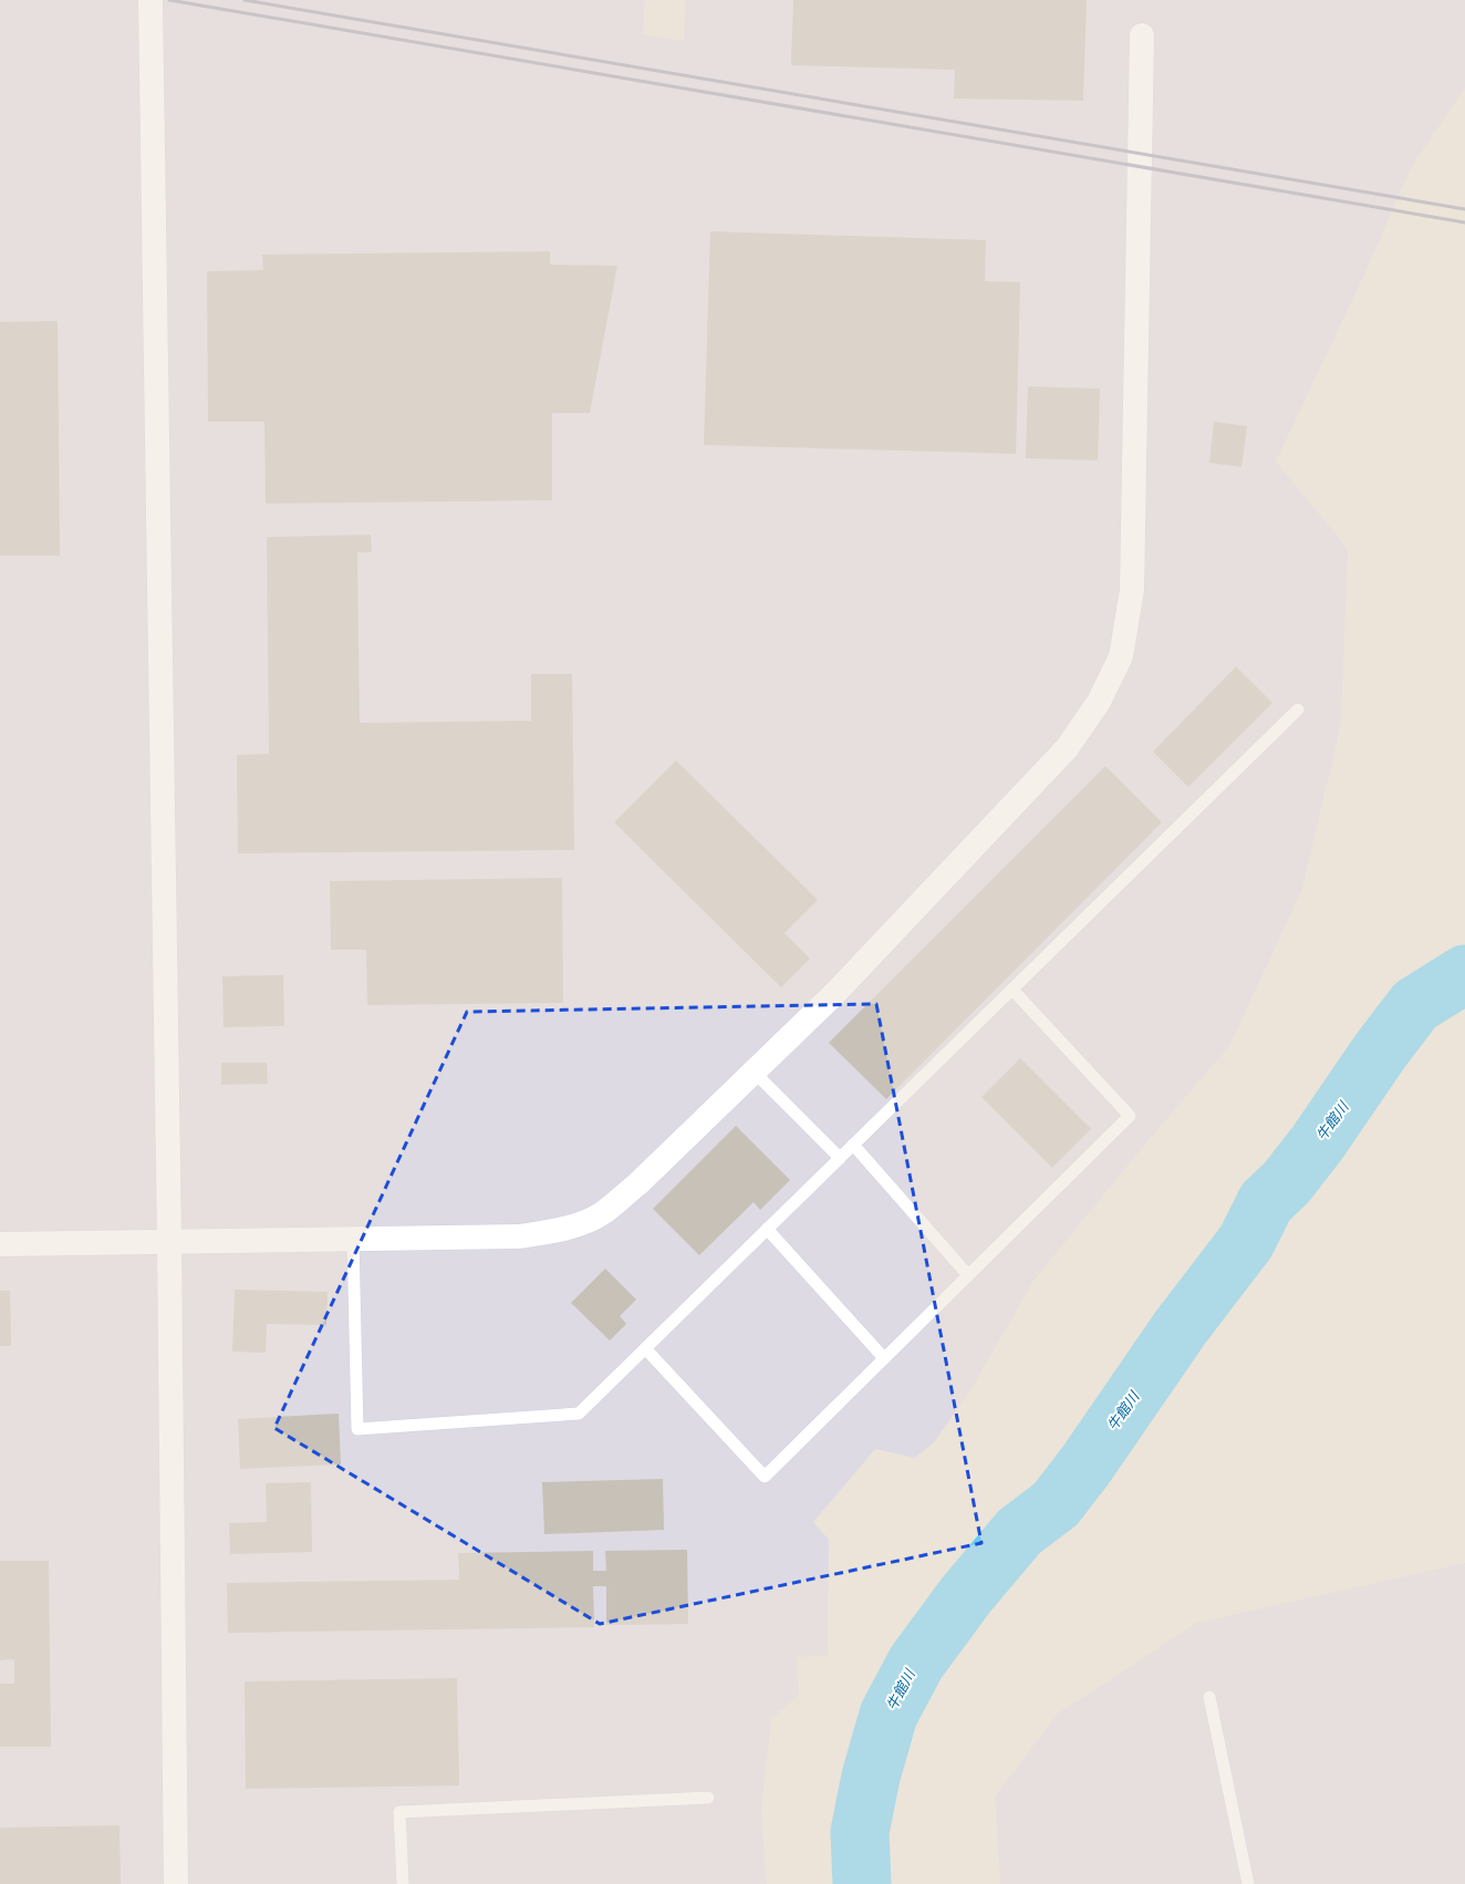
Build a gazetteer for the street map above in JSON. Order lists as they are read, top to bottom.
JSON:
{
  "water": ["牛館川"]
}
